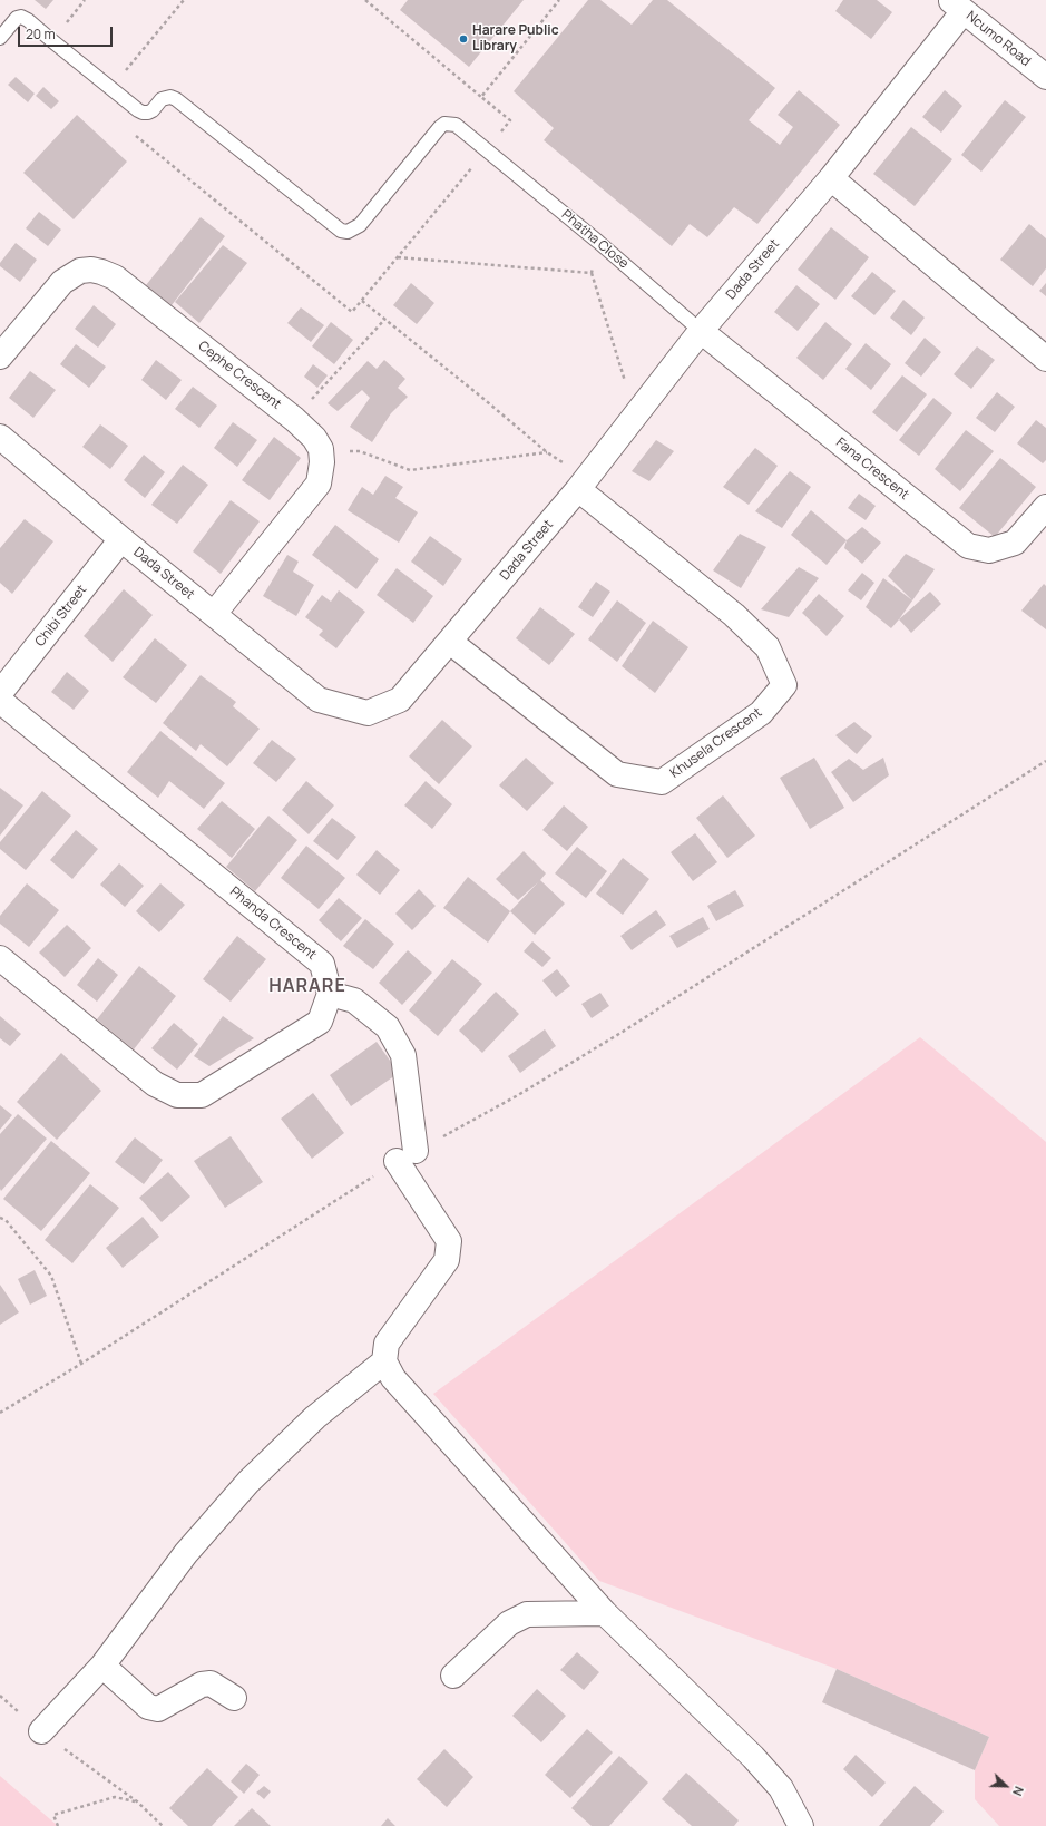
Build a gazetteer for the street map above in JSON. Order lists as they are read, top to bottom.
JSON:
{
  "streets": {
    "street": [
      "Ncumo Road",
      "Dada Street",
      "Cephe Crescent",
      "Fana Crescent",
      "Chibi Street",
      "Khusela Crescent",
      "Phanda Crescent"
    ],
    "lane": ["Phatha Close"]
  },
  "crossings": [
    ["Ncumo Road", "Dada Street"],
    ["Phatha Close", "Dada Street"],
    ["Phatha Close", "Fana Crescent"],
    ["Dada Street", "Fana Crescent"],
    ["Dada Street", "Chibi Street"],
    ["Dada Street", "Khusela Crescent"]
  ],
  "districts": ["HARARE"],
  "places": ["Harare Public Library"],
  "scale_bar": "20 m",
  "north": "bottom right"
}
